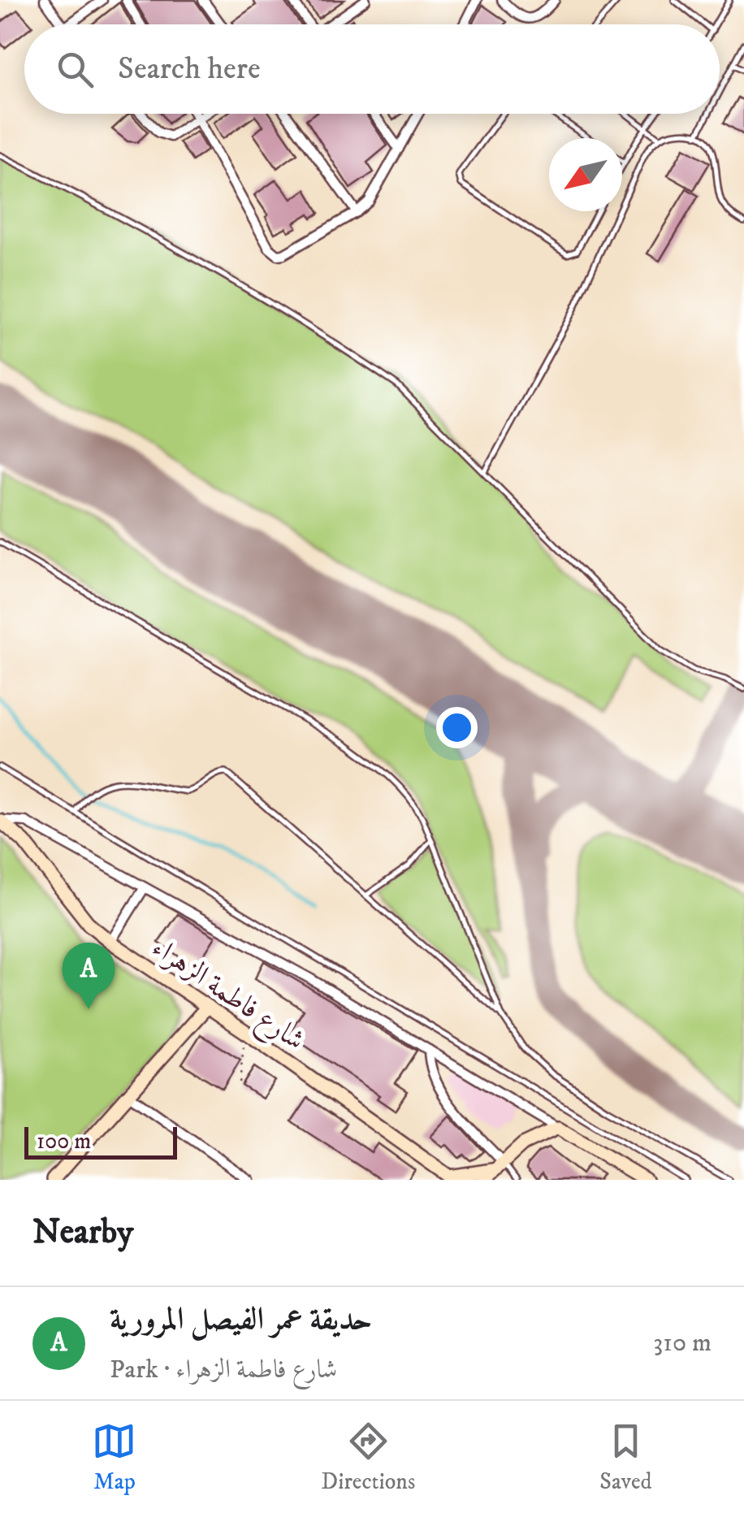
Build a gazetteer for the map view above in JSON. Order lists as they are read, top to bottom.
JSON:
{
  "streets": {
    "street": ["شارع فاطمة الزهراء"]
  },
  "scale_bar": "100 m",
  "north": "bottom left",
  "page": {
    "search": "Search here",
    "pins": "A",
    "scale": "100 m",
    "heading": "Nearby",
    "list": [
      {
        "mark": "A",
        "name": "حديقة عمر الفيصل المرورية",
        "note": "Park · شارع فاطمة الزهراء",
        "value": "310 m"
      }
    ],
    "nav": ["Map", "Directions", "Saved"]
  }
}
